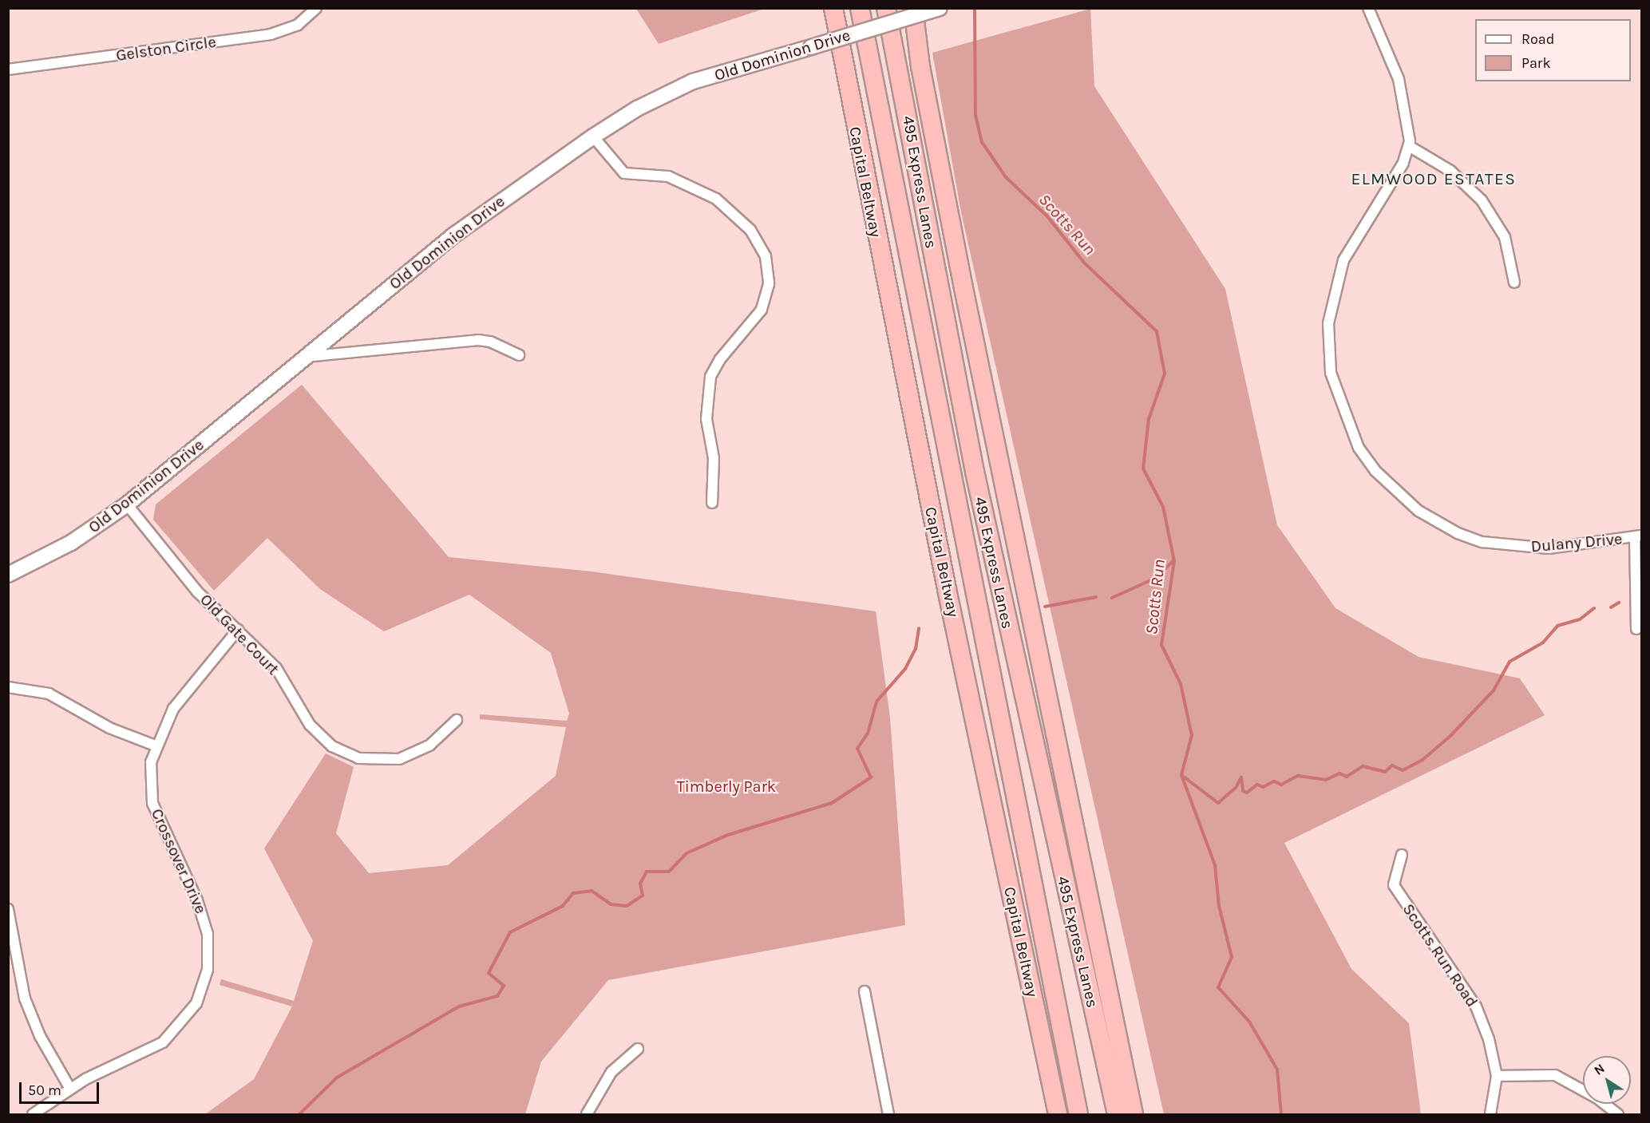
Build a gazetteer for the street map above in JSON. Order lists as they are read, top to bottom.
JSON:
{
  "streets": {
    "highway": ["Capital Beltway", "495 Express Lanes"],
    "main road": ["Old Dominion Drive"],
    "street": [
      "Gelston Circle",
      "Dulany Drive",
      "Old Gate Court",
      "Crossover Drive",
      "Scotts Run Road"
    ]
  },
  "crossings": [
    ["Old Dominion Drive", "Old Gate Court"],
    ["Old Gate Court", "Crossover Drive"]
  ],
  "districts": ["ELMWOOD ESTATES"],
  "water": ["Scotts Run"],
  "parks": ["Timberly Park"],
  "legend": ["Road", "Park"],
  "scale_bar": "50 m",
  "north": "top left"
}
